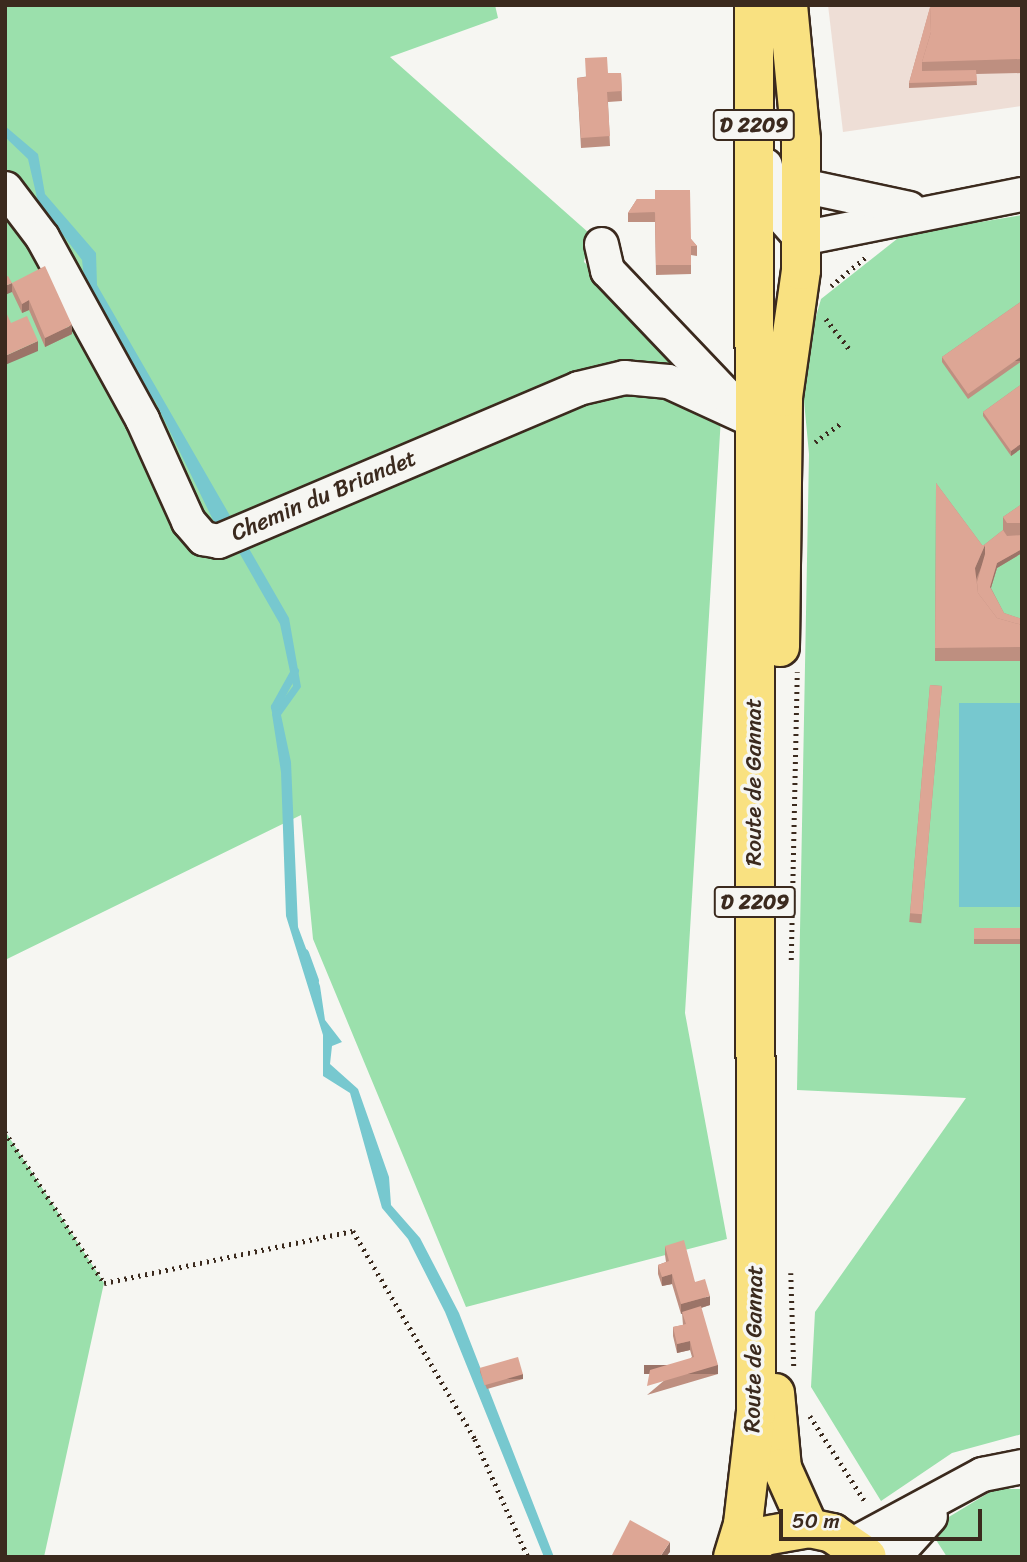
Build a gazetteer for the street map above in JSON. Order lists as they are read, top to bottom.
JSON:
{
  "streets": {
    "main road": ["D 2209", "Route de Gannat"],
    "street": ["Chemin du Briandet"]
  },
  "crossings": [
    ["Chemin du Briandet", "Route de Gannat"]
  ],
  "scale_bar": "50 m"
}
